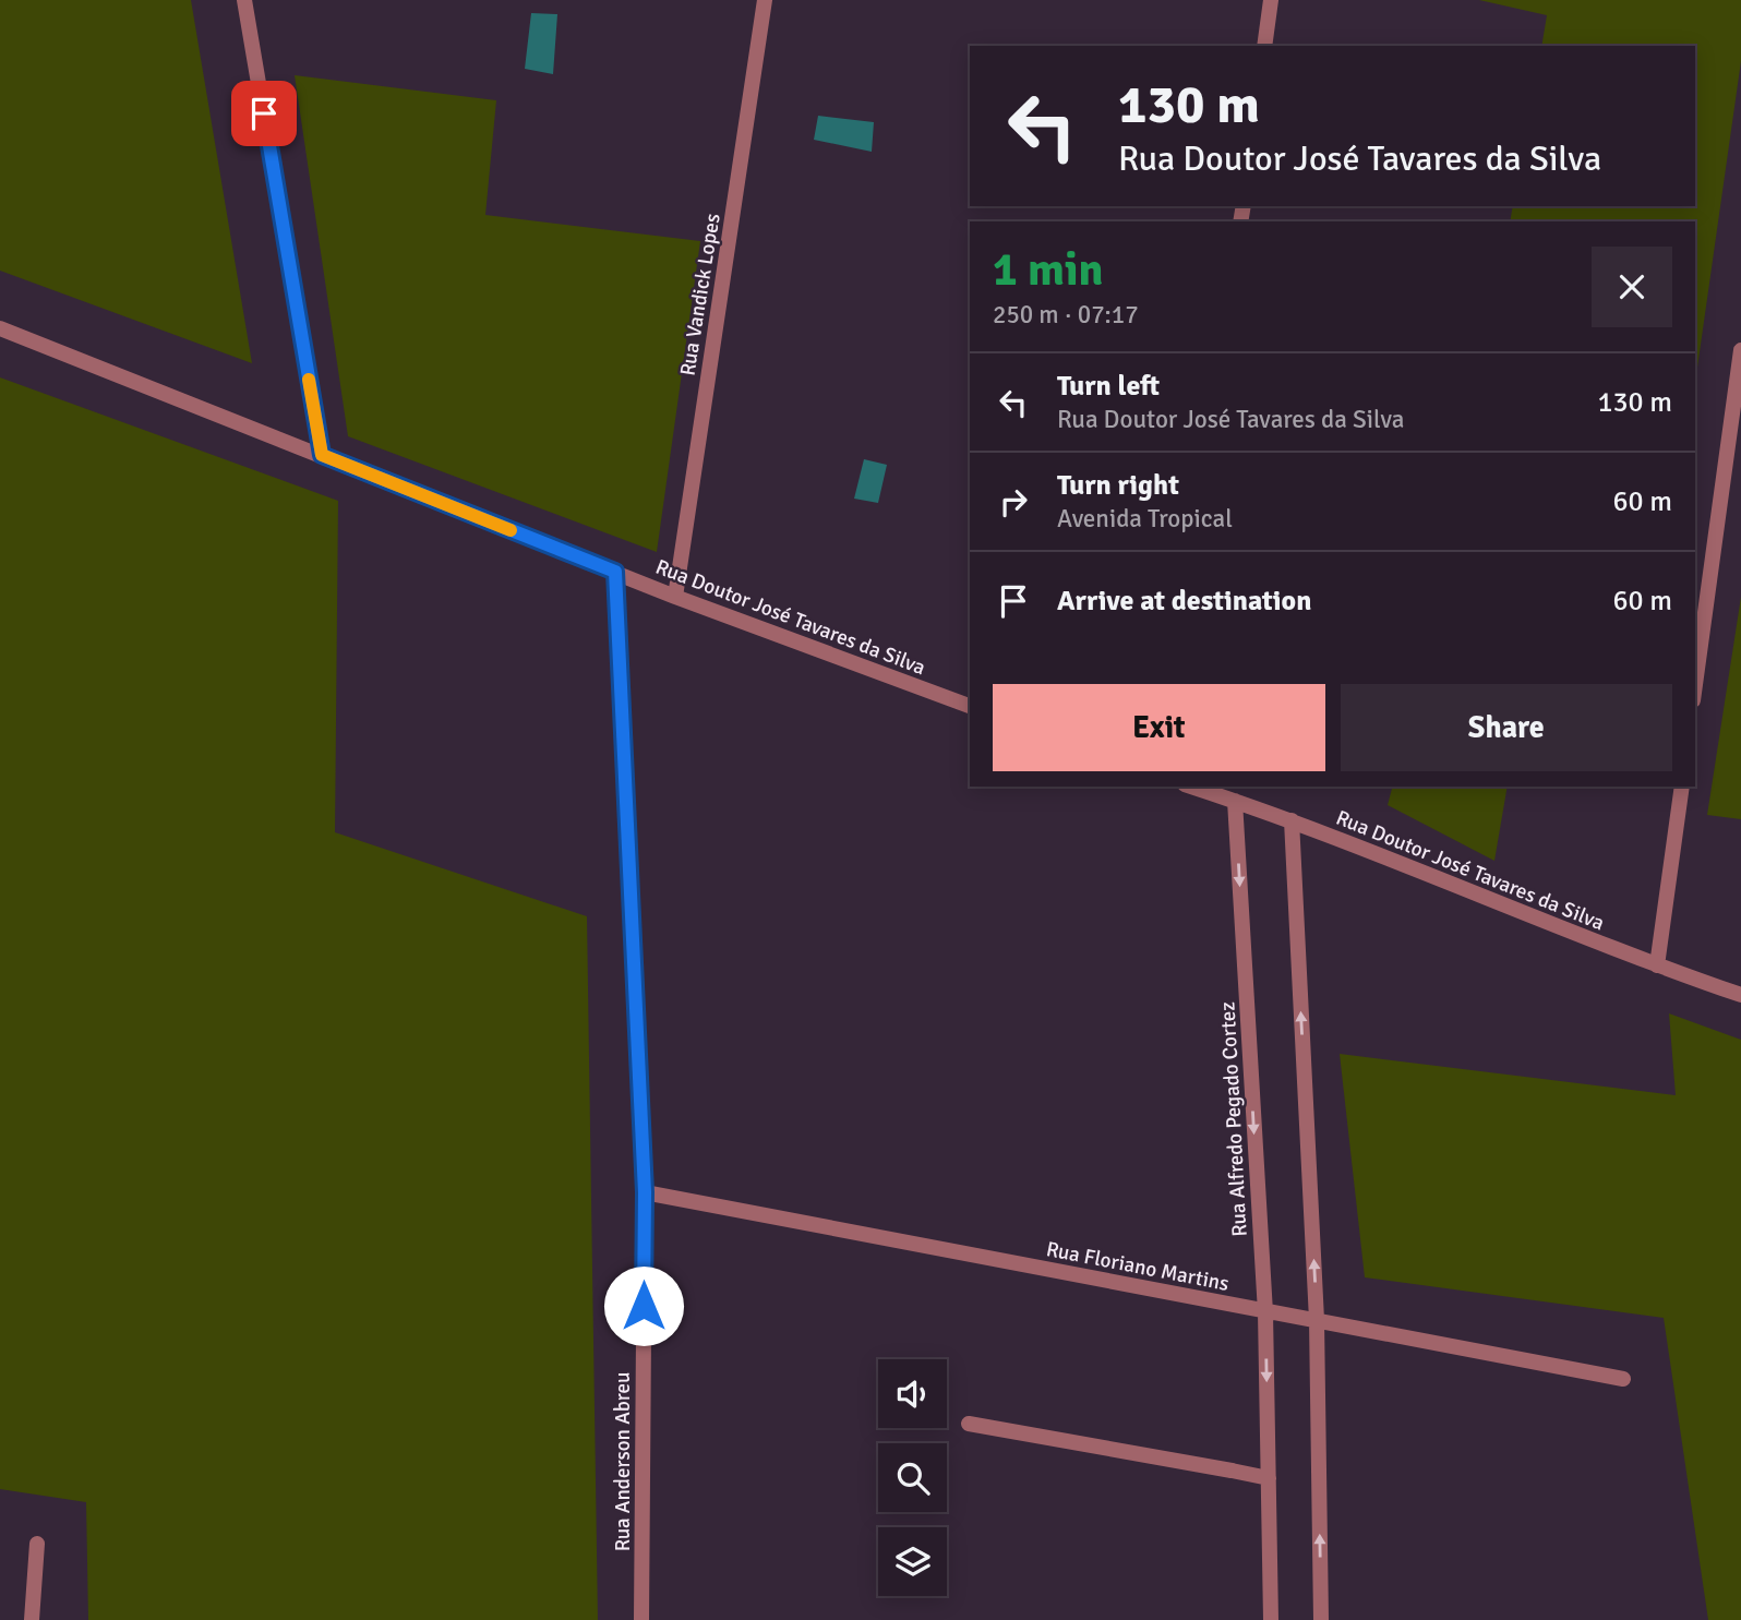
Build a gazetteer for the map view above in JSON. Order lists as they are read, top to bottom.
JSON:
{
  "streets": {
    "street": [
      "Rua Vandick Lopes",
      "Rua Doutor José Tavares da Silva",
      "Rua Alfredo Pegado Cortez",
      "Rua Floriano Martins",
      "Rua Anderson Abreu"
    ]
  },
  "crossings": [
    ["Rua Vandick Lopes", "Rua Doutor José Tavares da Silva"],
    ["Rua Doutor José Tavares da Silva", "Rua Alfredo Pegado Cortez"],
    ["Rua Doutor José Tavares da Silva", "Rua Anderson Abreu"],
    ["Rua Alfredo Pegado Cortez", "Rua Floriano Martins"],
    ["Rua Floriano Martins", "Rua Anderson Abreu"]
  ],
  "page": {
    "turn": ["130 m", "Rua Doutor José Tavares da Silva"],
    "heading": ["1 min", "250 m · 07:17"],
    "list": [
      {
        "name": "Turn left",
        "note": "Rua Doutor José Tavares da Silva",
        "value": "130 m"
      },
      {
        "name": "Turn right",
        "note": "Avenida Tropical",
        "value": "60 m"
      },
      {
        "name": "Arrive at destination",
        "value": "60 m"
      }
    ],
    "buttons": ["Exit", "Share"]
  }
}
